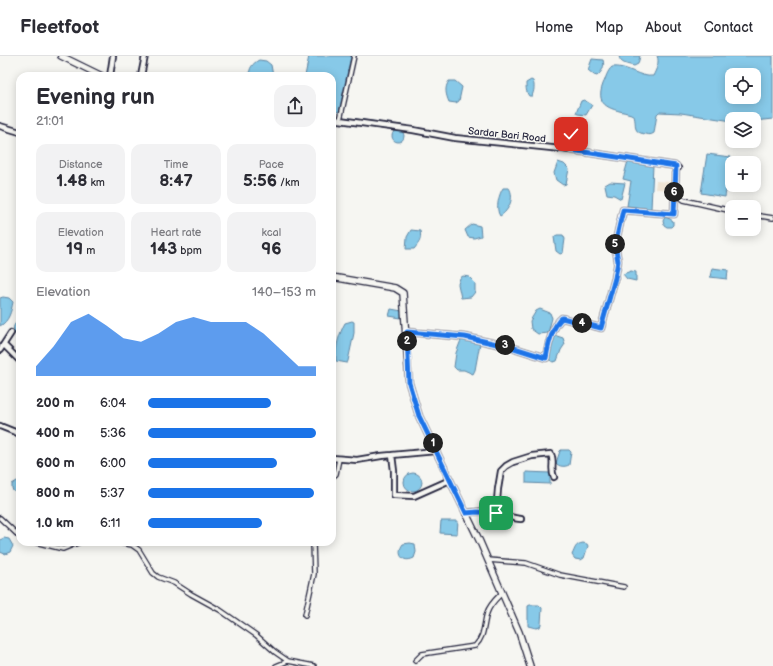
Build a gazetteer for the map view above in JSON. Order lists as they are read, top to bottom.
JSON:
{
  "streets": {
    "main road": ["Sardar Bari Road"]
  },
  "page": {
    "header": "Fleetfoot",
    "nav": [
      "Home",
      "Map",
      "About",
      "Contact"
    ],
    "map_buttons": ["+", "−"],
    "heading": ["Evening run", "21:01"],
    "stats": [
      ["Distance", "1.48 km"],
      ["Time", "8:47"],
      ["Pace", "5:56 /km"],
      ["Elevation", "19 m"],
      ["Heart rate", "143 bpm"],
      ["kcal", "96"]
    ],
    "pins": [
      "6",
      "5",
      "4",
      "2",
      "3",
      "1"
    ],
    "chart": ["Elevation", "140–153 m"],
    "list": [
      {
        "name": "200 m",
        "note": "6:04"
      },
      {
        "name": "400 m",
        "note": "5:36"
      },
      {
        "name": "600 m",
        "note": "6:00"
      },
      {
        "name": "800 m",
        "note": "5:37"
      },
      {
        "name": "1.0 km",
        "note": "6:11"
      }
    ]
  }
}
